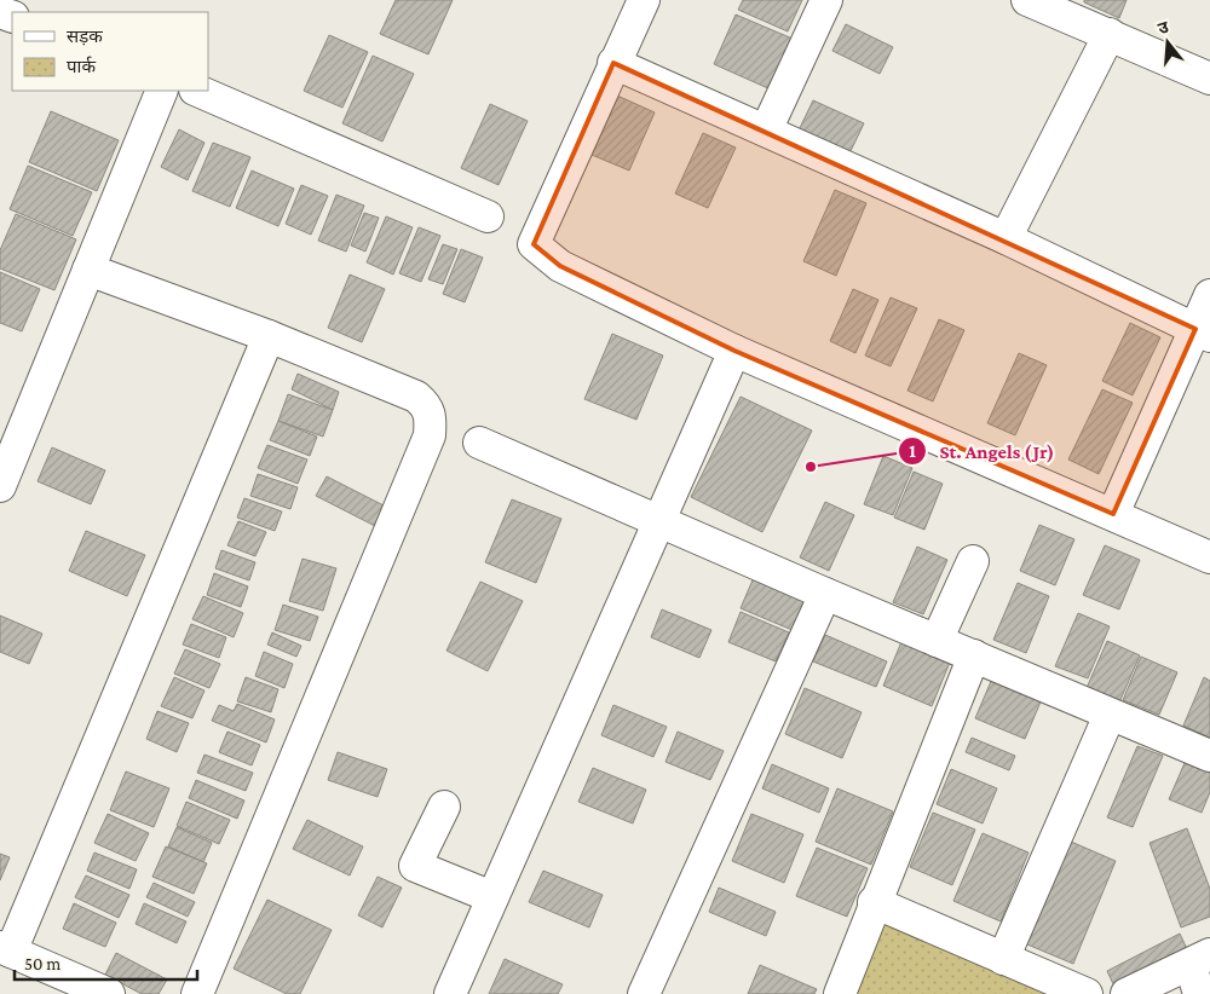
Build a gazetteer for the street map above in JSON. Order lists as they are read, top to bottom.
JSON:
{
  "places": ["St. Angels (Jr)"],
  "legend": ["सड़क", "पार्क"],
  "scale_bar": "50 m",
  "north": "top"
}
